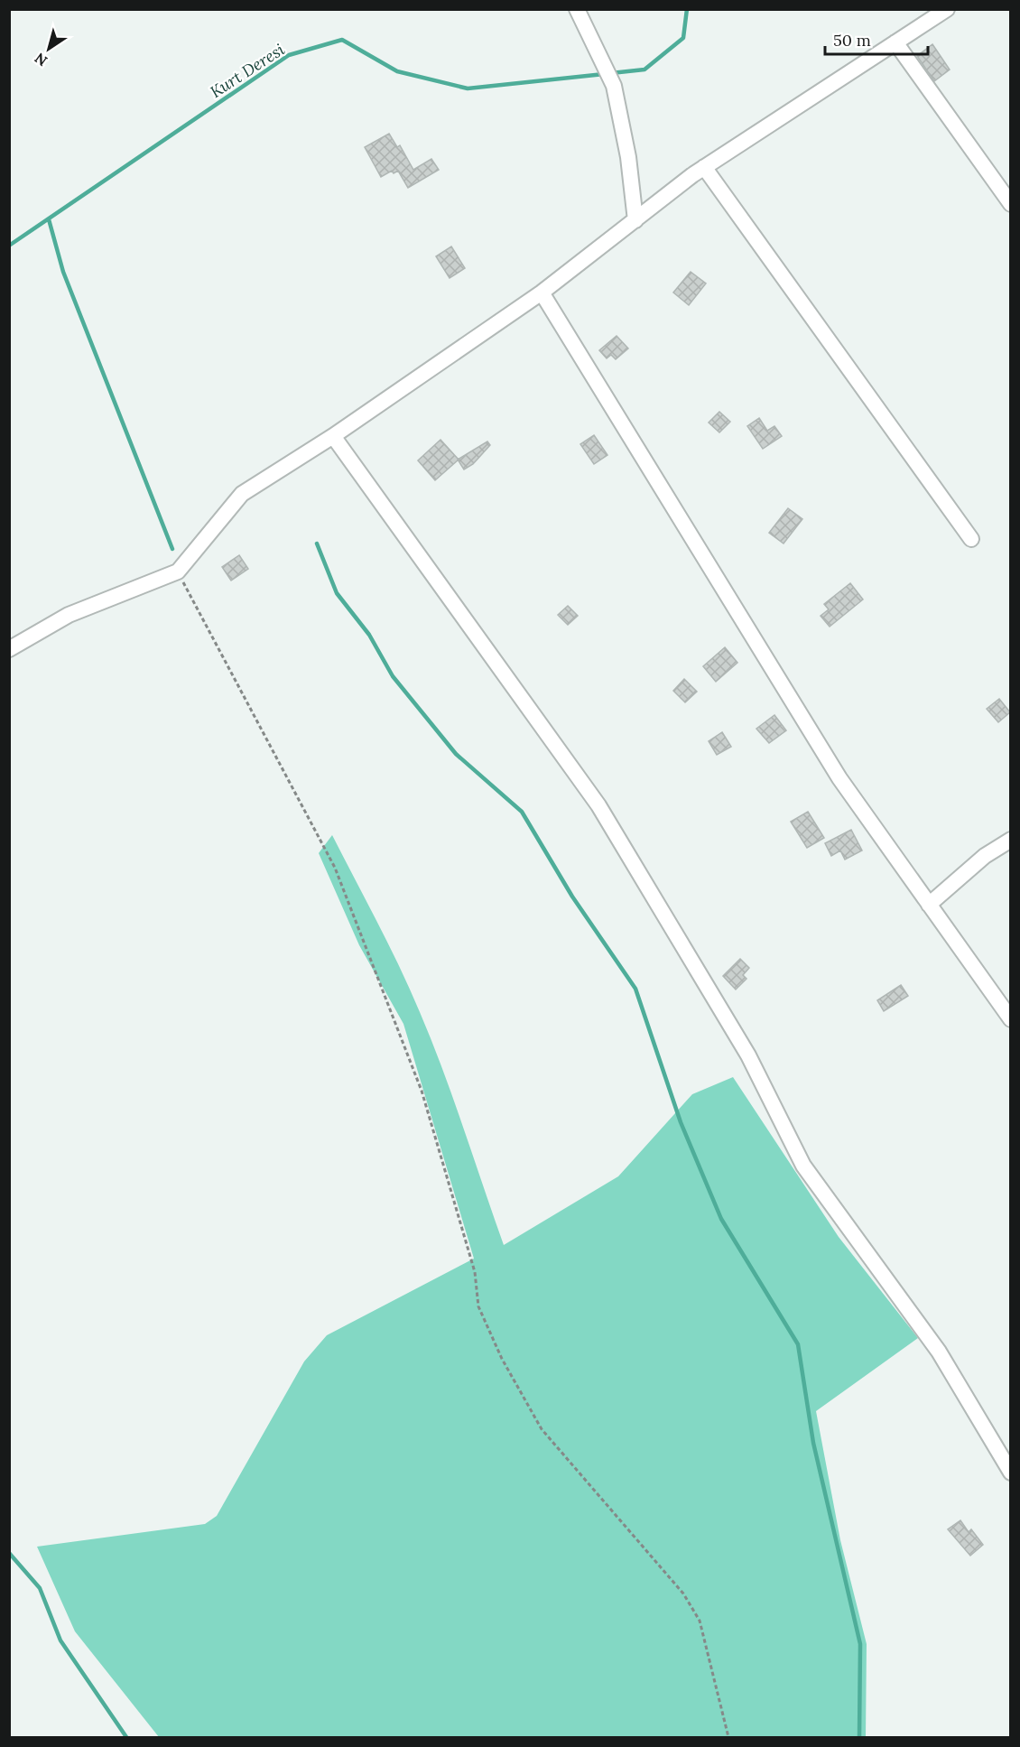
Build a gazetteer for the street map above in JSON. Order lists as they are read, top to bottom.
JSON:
{
  "water": ["Kurt Deresi"],
  "scale_bar": "50 m",
  "north": "bottom left"
}
